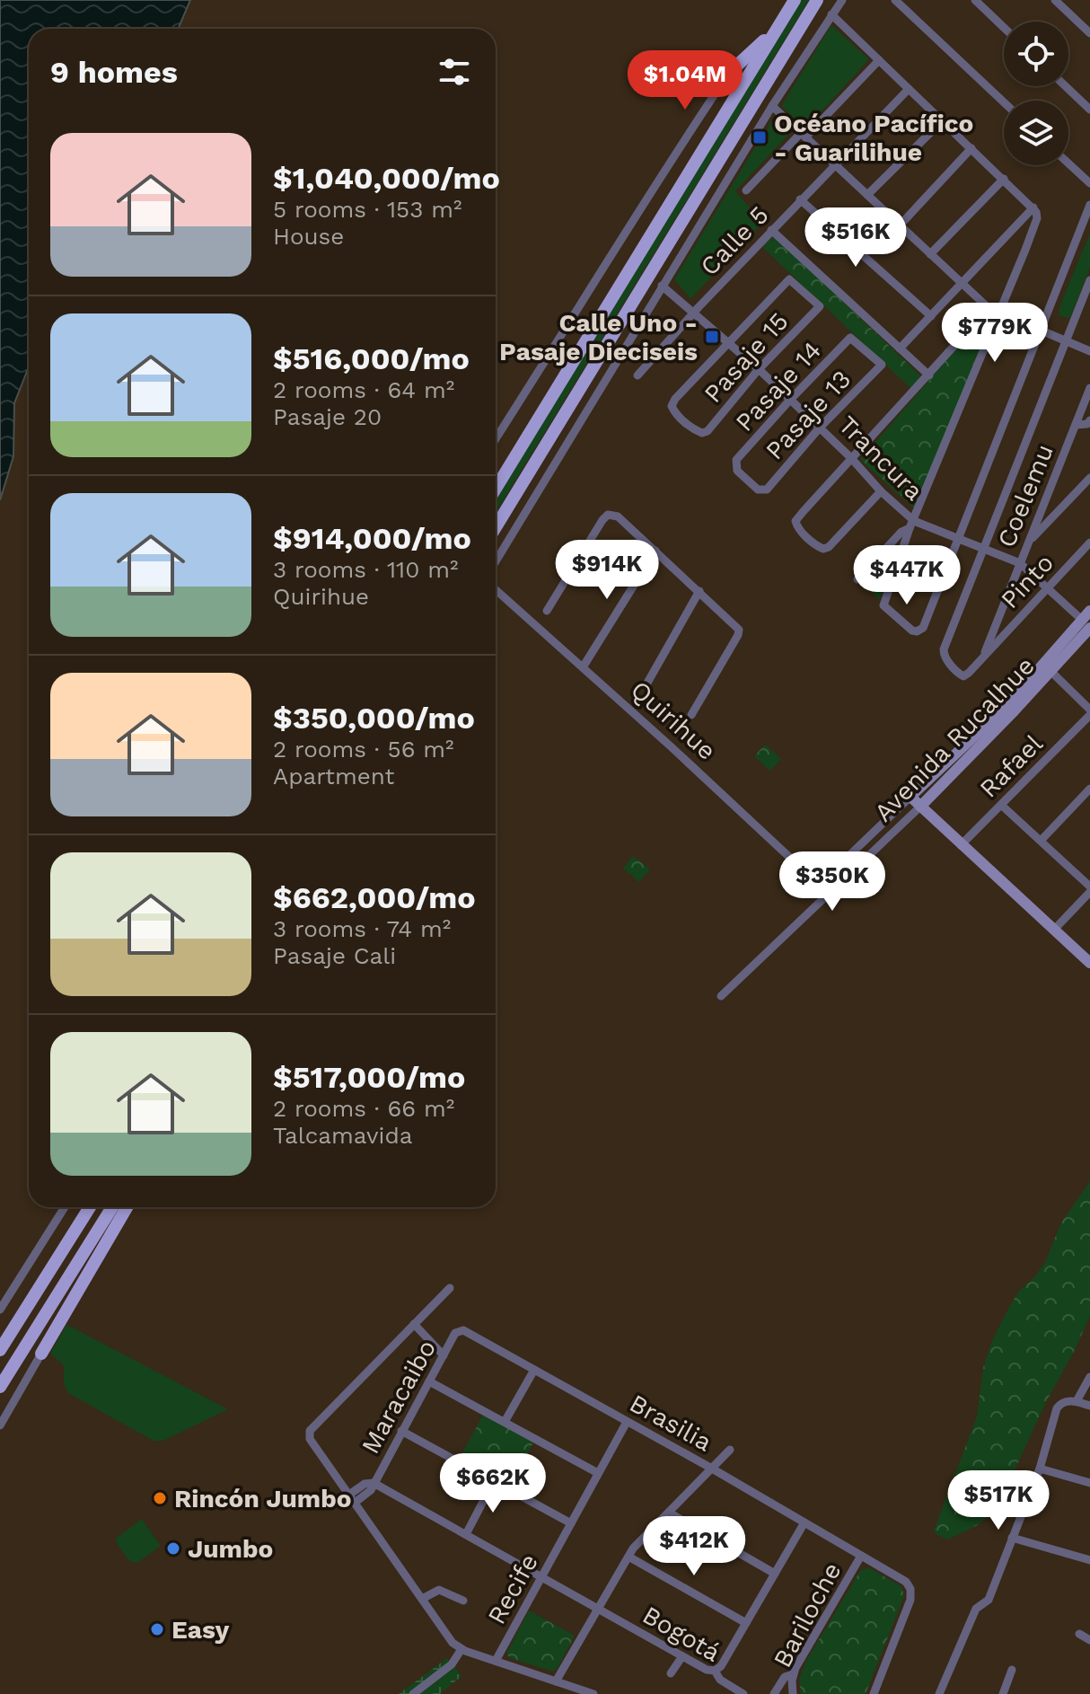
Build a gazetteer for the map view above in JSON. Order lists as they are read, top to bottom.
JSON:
{
  "streets": {
    "street": [
      "Calle 5",
      "Pasaje 15",
      "Pasaje 14",
      "Pasaje 13",
      "Trancura",
      "Coelemu",
      "Pinto",
      "Quirihue",
      "Avenida Rucalhue",
      "Rafael",
      "Maracaibo",
      "Brasilia",
      "Recife",
      "Bariloche",
      "Bogotá"
    ]
  },
  "crossings": [
    ["Calle 5", "Trancura"],
    ["Pasaje 15", "Trancura"],
    ["Pasaje 14", "Pasaje 13"],
    ["Pasaje 14", "Trancura"],
    ["Pasaje 13", "Trancura"],
    ["Trancura", "Coelemu"],
    ["Trancura", "Pinto"],
    ["Trancura", "Avenida Rucalhue"],
    ["Coelemu", "Pinto"],
    ["Quirihue", "Avenida Rucalhue"],
    ["Maracaibo", "Brasilia"],
    ["Maracaibo", "Bogotá"],
    ["Brasilia", "Recife"],
    ["Brasilia", "Bariloche"],
    ["Recife", "Bogotá"]
  ],
  "places": {
    "transit": ["Océano Pacífico - Guarilihue", "Calle Uno - Pasaje Dieciseis"],
    "other": ["Rincón Jumbo", "Jumbo", "Easy"]
  },
  "page": {
    "heading": "9 homes",
    "price": [
      "$1.04M",
      "$516K",
      "$779K",
      "$914K",
      "$447K",
      "$350K",
      "$662K",
      "$517K",
      "$412K"
    ],
    "list": [
      {
        "name": "$1,040,000/mo",
        "note": "5 rooms · 153 m² · House"
      },
      {
        "name": "$516,000/mo",
        "note": "2 rooms · 64 m² · Pasaje 20"
      },
      {
        "name": "$914,000/mo",
        "note": "3 rooms · 110 m² · Quirihue"
      },
      {
        "name": "$350,000/mo",
        "note": "2 rooms · 56 m² · Apartment"
      },
      {
        "name": "$662,000/mo",
        "note": "3 rooms · 74 m² · Pasaje Cali"
      },
      {
        "name": "$517,000/mo",
        "note": "2 rooms · 66 m² · Talcamavida"
      }
    ]
  }
}
